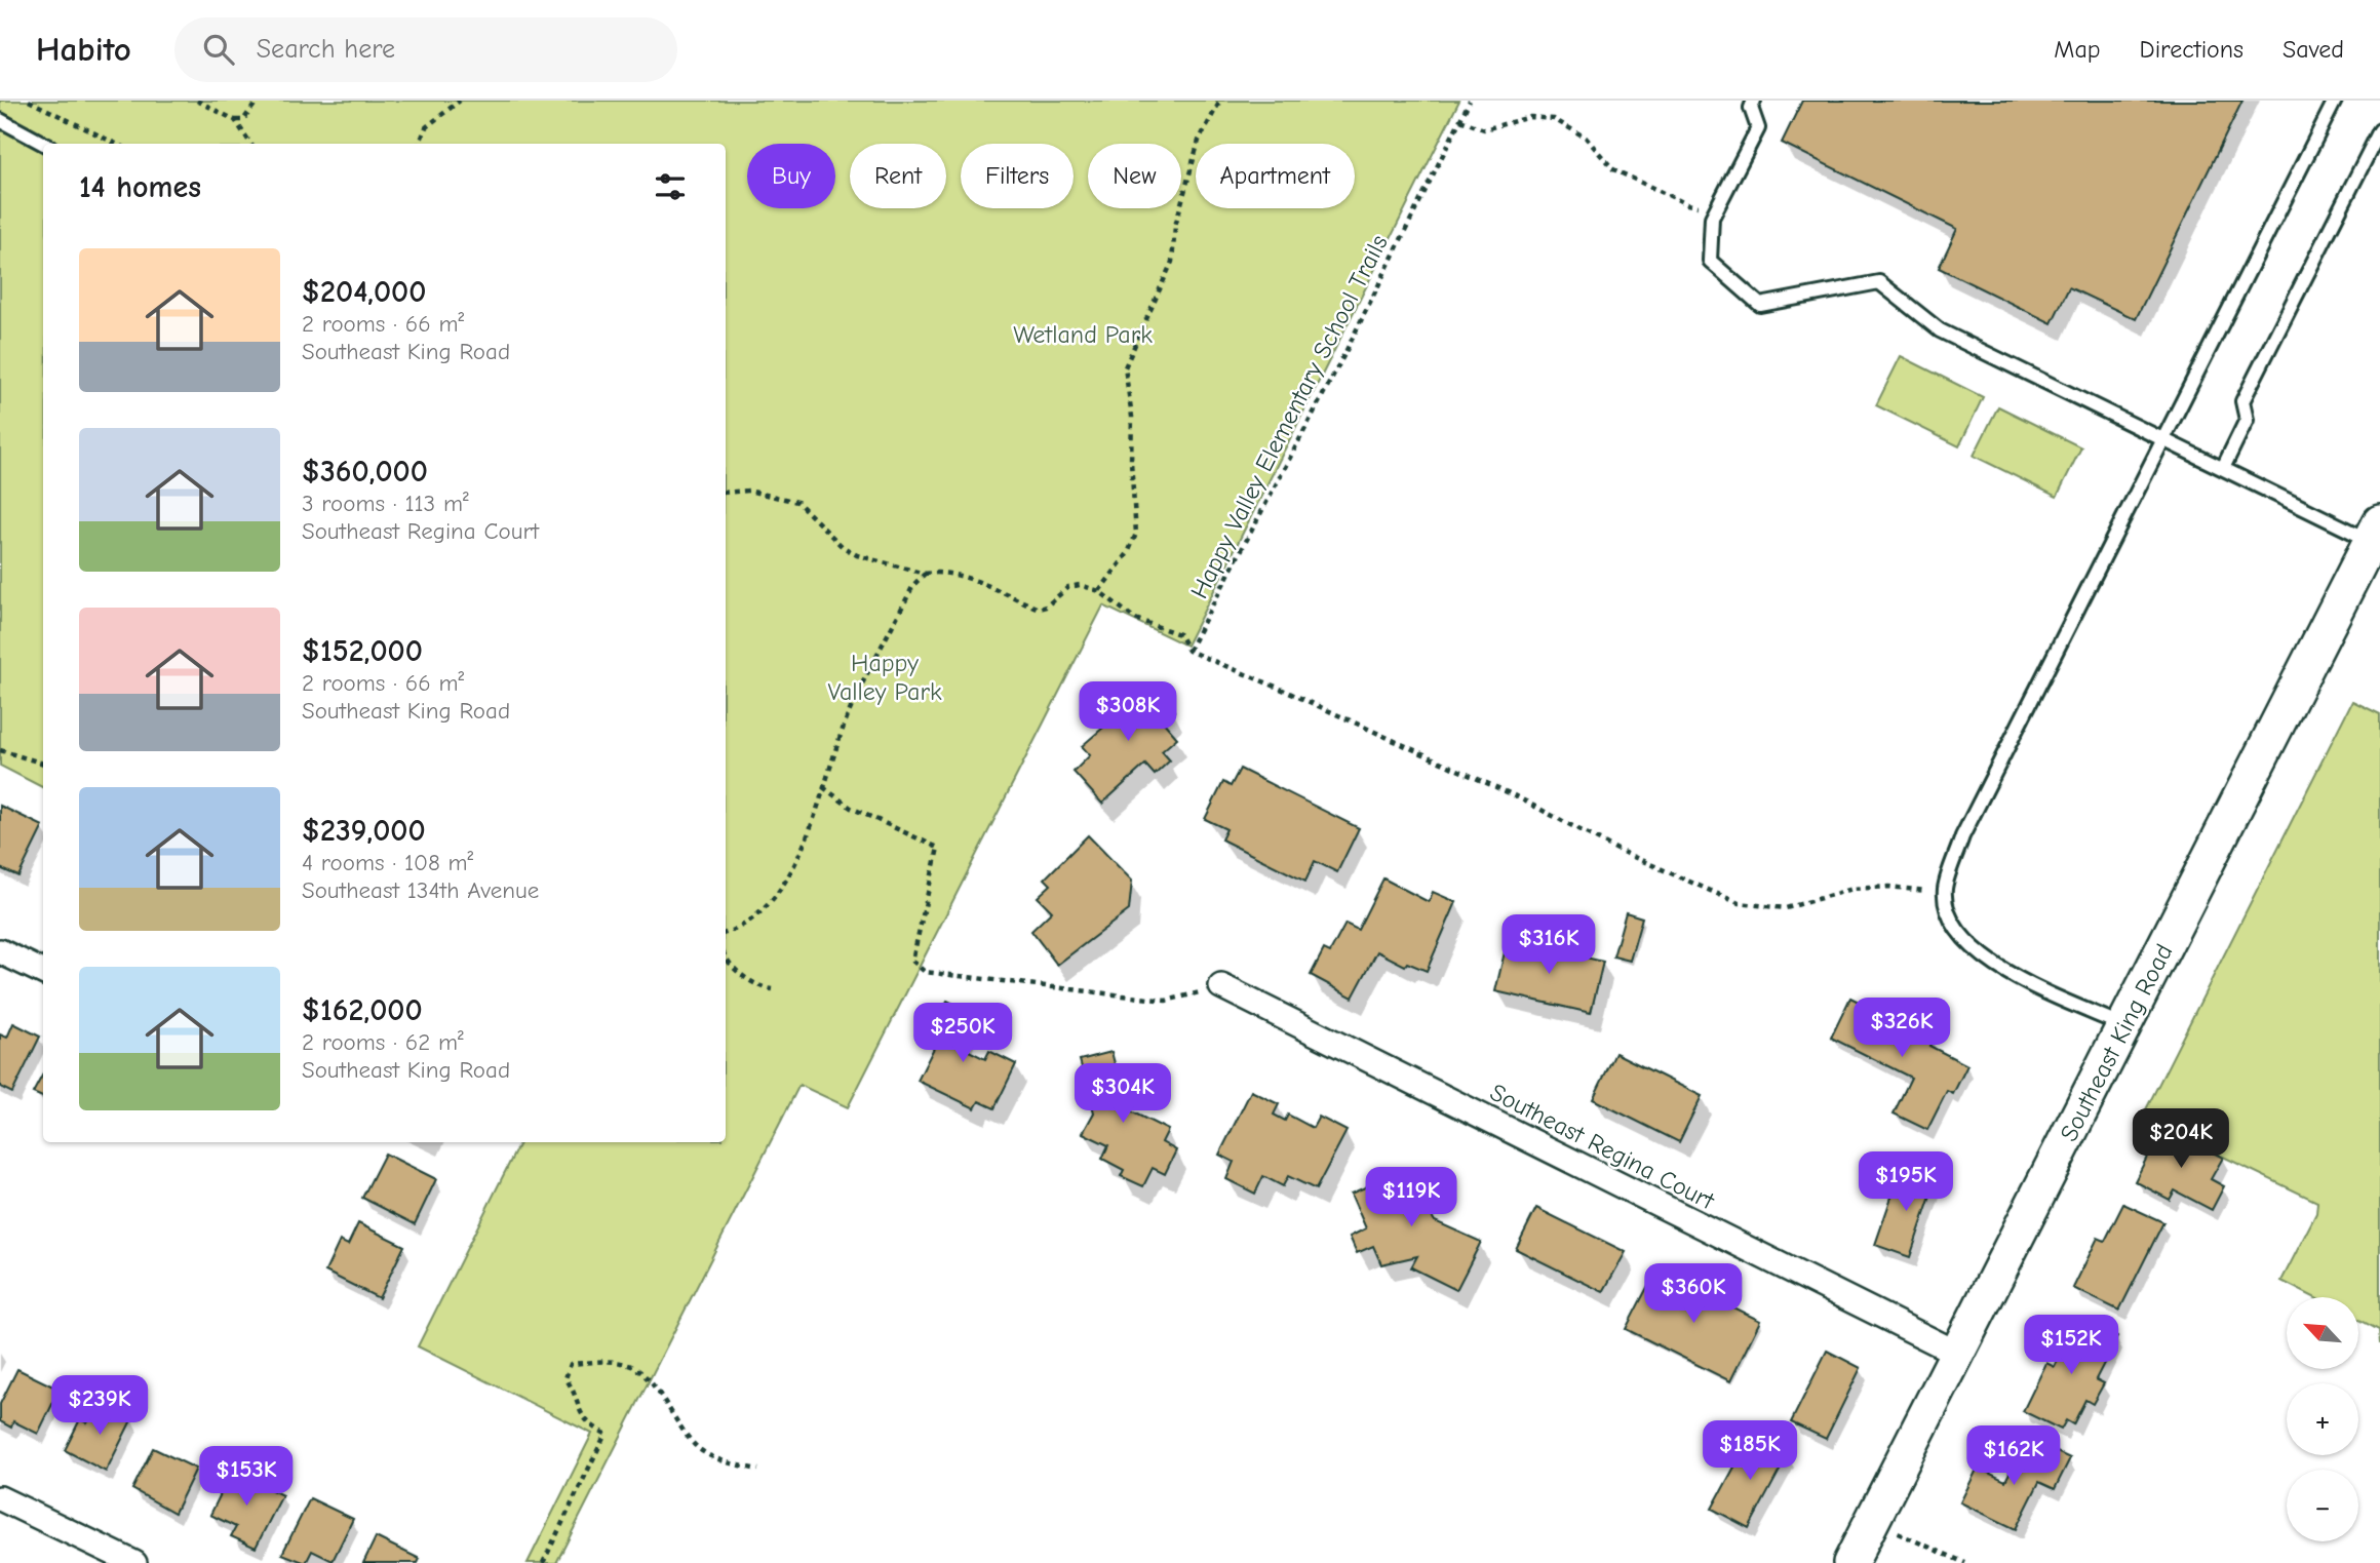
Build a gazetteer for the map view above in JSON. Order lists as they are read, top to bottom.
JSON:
{
  "streets": {
    "main road": ["Southeast King Road"],
    "street": ["Southeast Regina Court"],
    "path": ["Happy Valley Elementary School Trails"]
  },
  "crossings": [
    ["Southeast King Road", "Southeast Regina Court"]
  ],
  "parks": ["Wetland Park", "Happy Valley Park"],
  "north": "top left",
  "page": {
    "header": "Habito",
    "search": "Search here",
    "nav": ["Map", "Directions", "Saved"],
    "chip": [
      "Buy",
      "Rent",
      "Filters",
      "New",
      "Apartment"
    ],
    "heading": "14 homes",
    "list": [
      {
        "name": "$204,000",
        "note": "2 rooms · 66 m² · Southeast King Road"
      },
      {
        "name": "$360,000",
        "note": "3 rooms · 113 m² · Southeast Regina Court"
      },
      {
        "name": "$152,000",
        "note": "2 rooms · 66 m² · Southeast King Road"
      },
      {
        "name": "$239,000",
        "note": "4 rooms · 108 m² · Southeast 134th Avenue"
      },
      {
        "name": "$162,000",
        "note": "2 rooms · 62 m² · Southeast King Road"
      }
    ],
    "price": [
      "$308K",
      "$316K",
      "$326K",
      "$250K",
      "$304K",
      "$204K",
      "$195K",
      "$119K",
      "$360K",
      "$152K",
      "$239K",
      "$185K",
      "$162K",
      "$153K"
    ],
    "map_buttons": ["+", "−"]
  }
}
